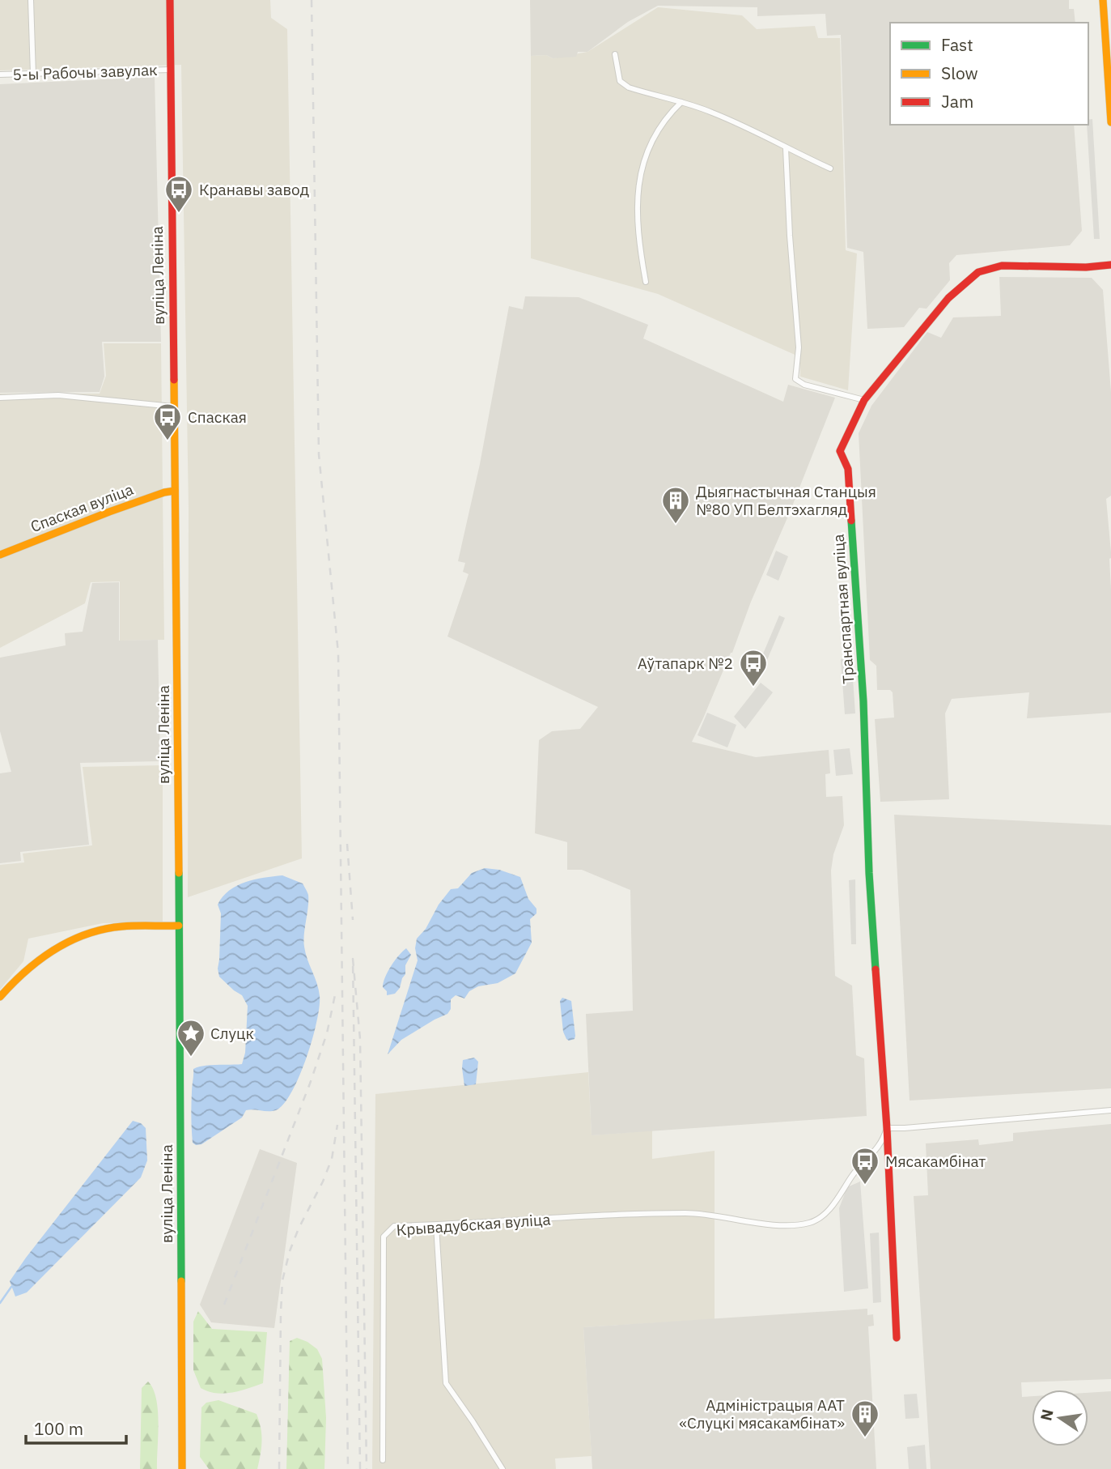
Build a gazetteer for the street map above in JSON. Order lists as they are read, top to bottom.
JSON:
{
  "streets": {
    "street": [
      "5-ы Рабочы завулак",
      "вуліца Леніна",
      "Спаская вуліца",
      "Транспартная вуліца",
      "Крывадубская вуліца"
    ]
  },
  "crossings": [
    ["5-ы Рабочы завулак", "вуліца Леніна"],
    ["вуліца Леніна", "Спаская вуліца"],
    ["Транспартная вуліца", "Крывадубская вуліца"]
  ],
  "places": {
    "bus stop": [
      "Кранавы завод",
      "Спаская",
      "Аўтапарк №2",
      "Мясакамбінат"
    ],
    "building": ["Дыягнастычная Станцыя №80 УП Белтэхагляд", "Адміністрацыя ААТ «Слуцкі мясакамбінат»"],
    "place": ["Слуцк"]
  },
  "legend": ["Fast", "Slow", "Jam"],
  "scale_bar": "100 m",
  "north": "left"
}
